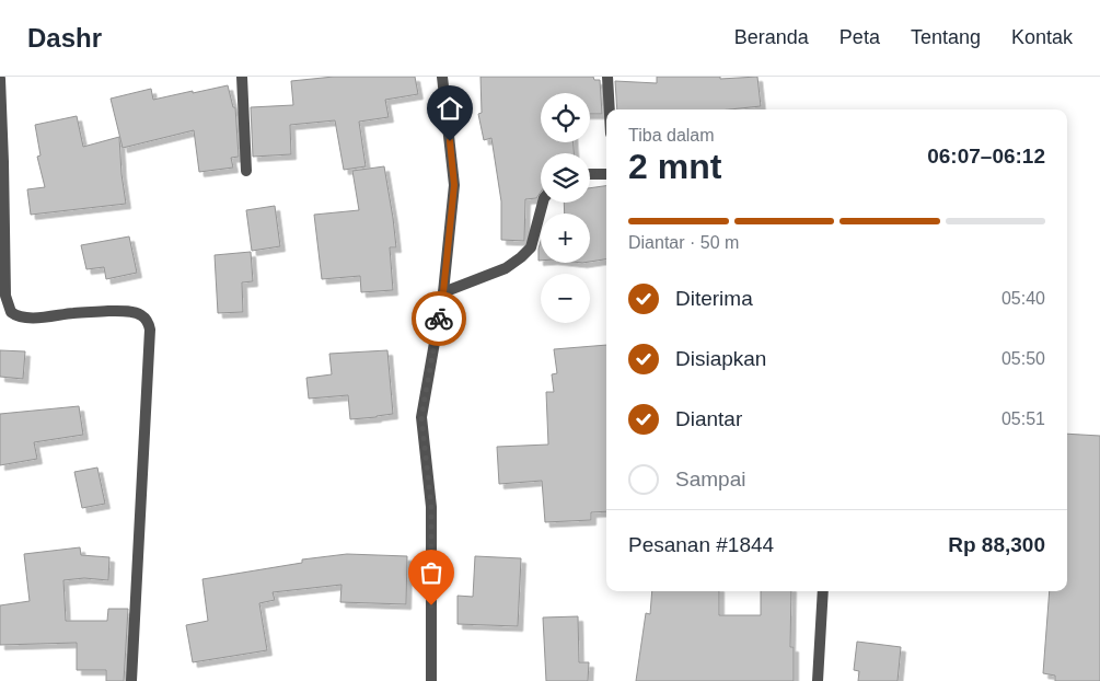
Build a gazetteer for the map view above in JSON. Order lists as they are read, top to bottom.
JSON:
{
  "page": {
    "header": "Dashr",
    "nav": [
      "Beranda",
      "Peta",
      "Tentang",
      "Kontak"
    ],
    "map_buttons": ["+", "−"],
    "heading": ["2 mnt", "Tiba dalam", "06:07–06:12"],
    "panel": ["Pesanan #1844", "Rp 88,300"],
    "bar": "Diantar · 50 m",
    "list": [
      ["Diterima", "05:40"],
      ["Disiapkan", "05:50"],
      ["Diantar", "05:51"],
      "Sampai"
    ]
  }
}
